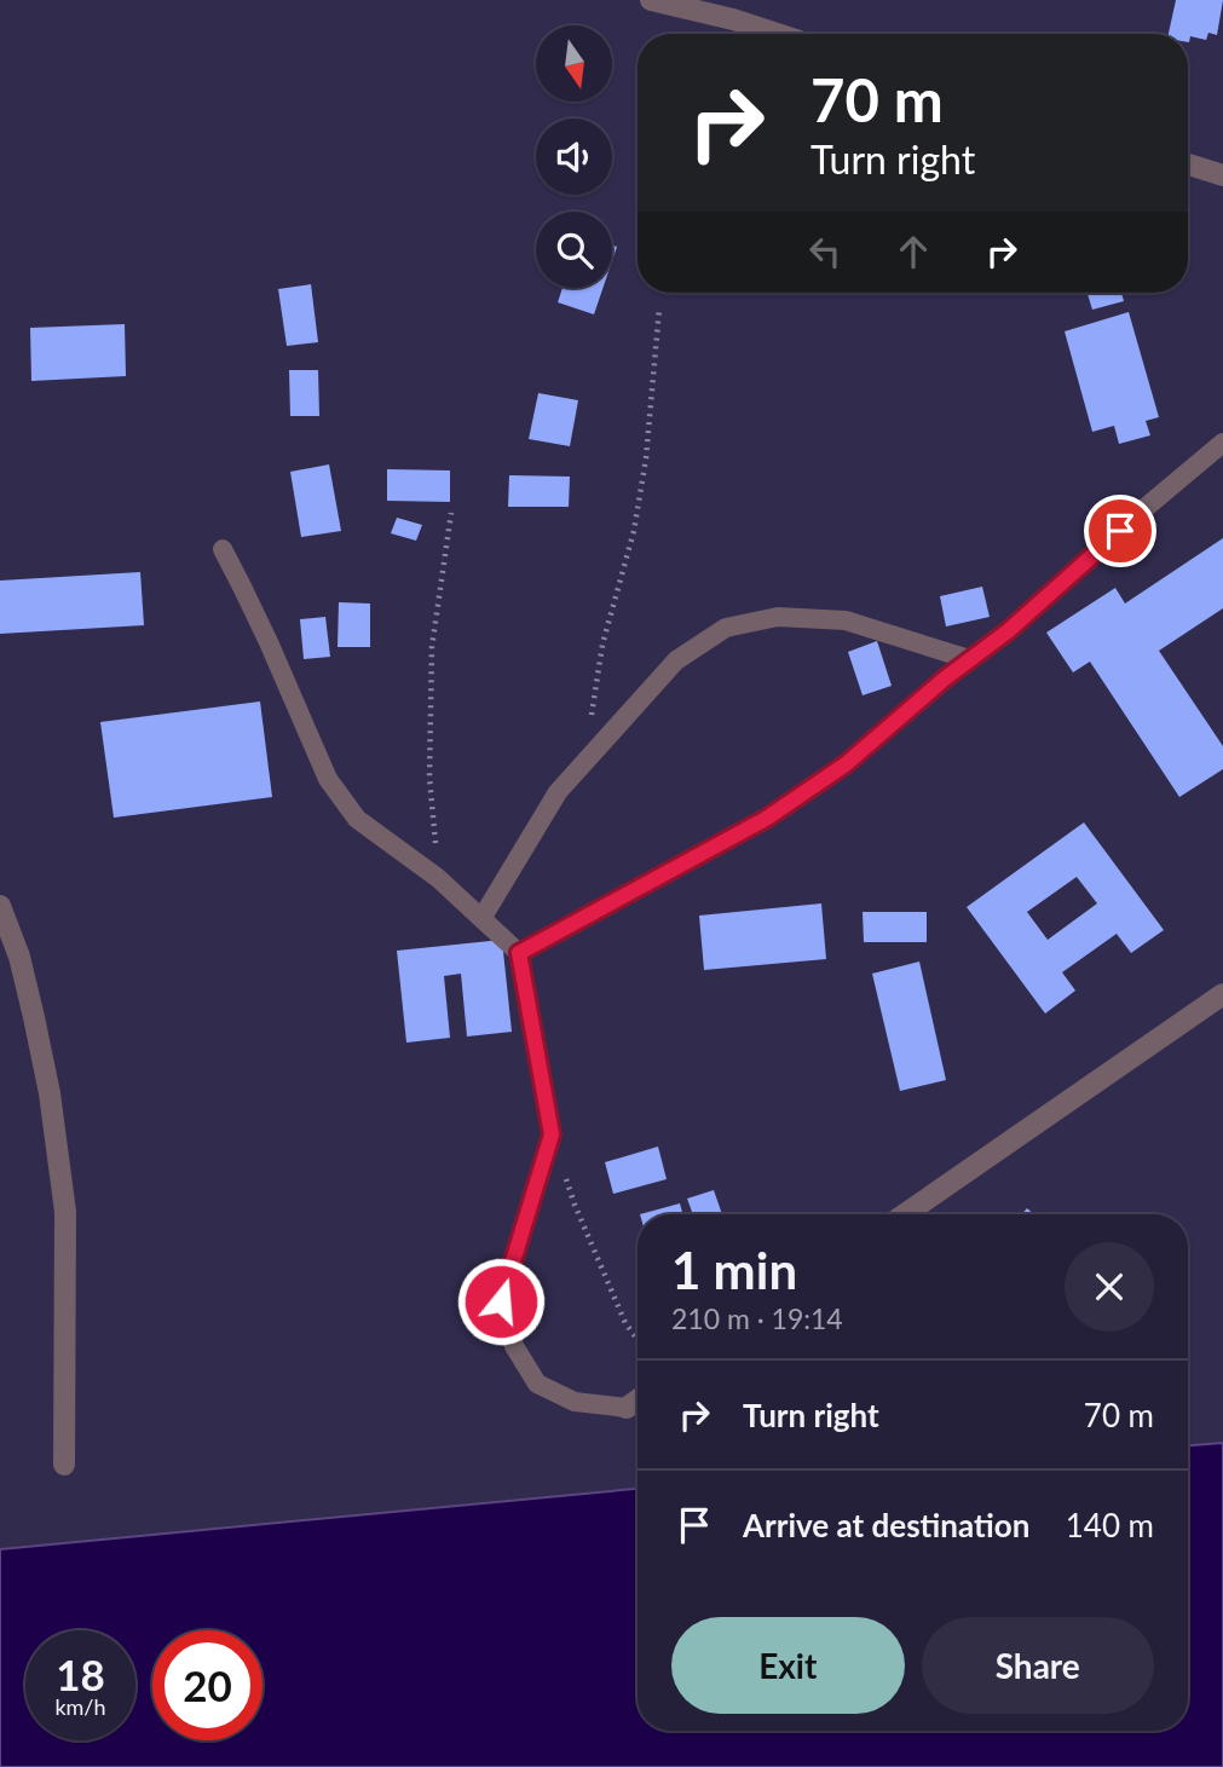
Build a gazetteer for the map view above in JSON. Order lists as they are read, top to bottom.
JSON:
{
  "north": "bottom",
  "page": {
    "turn": ["70 m", "Turn right"],
    "heading": ["1 min", "210 m · 19:14"],
    "list": [
      {
        "name": "Turn right",
        "value": "70 m"
      },
      {
        "name": "Arrive at destination",
        "value": "140 m"
      }
    ],
    "buttons": ["Exit", "Share"],
    "speed": "18 km/h",
    "limit": "20"
  }
}
